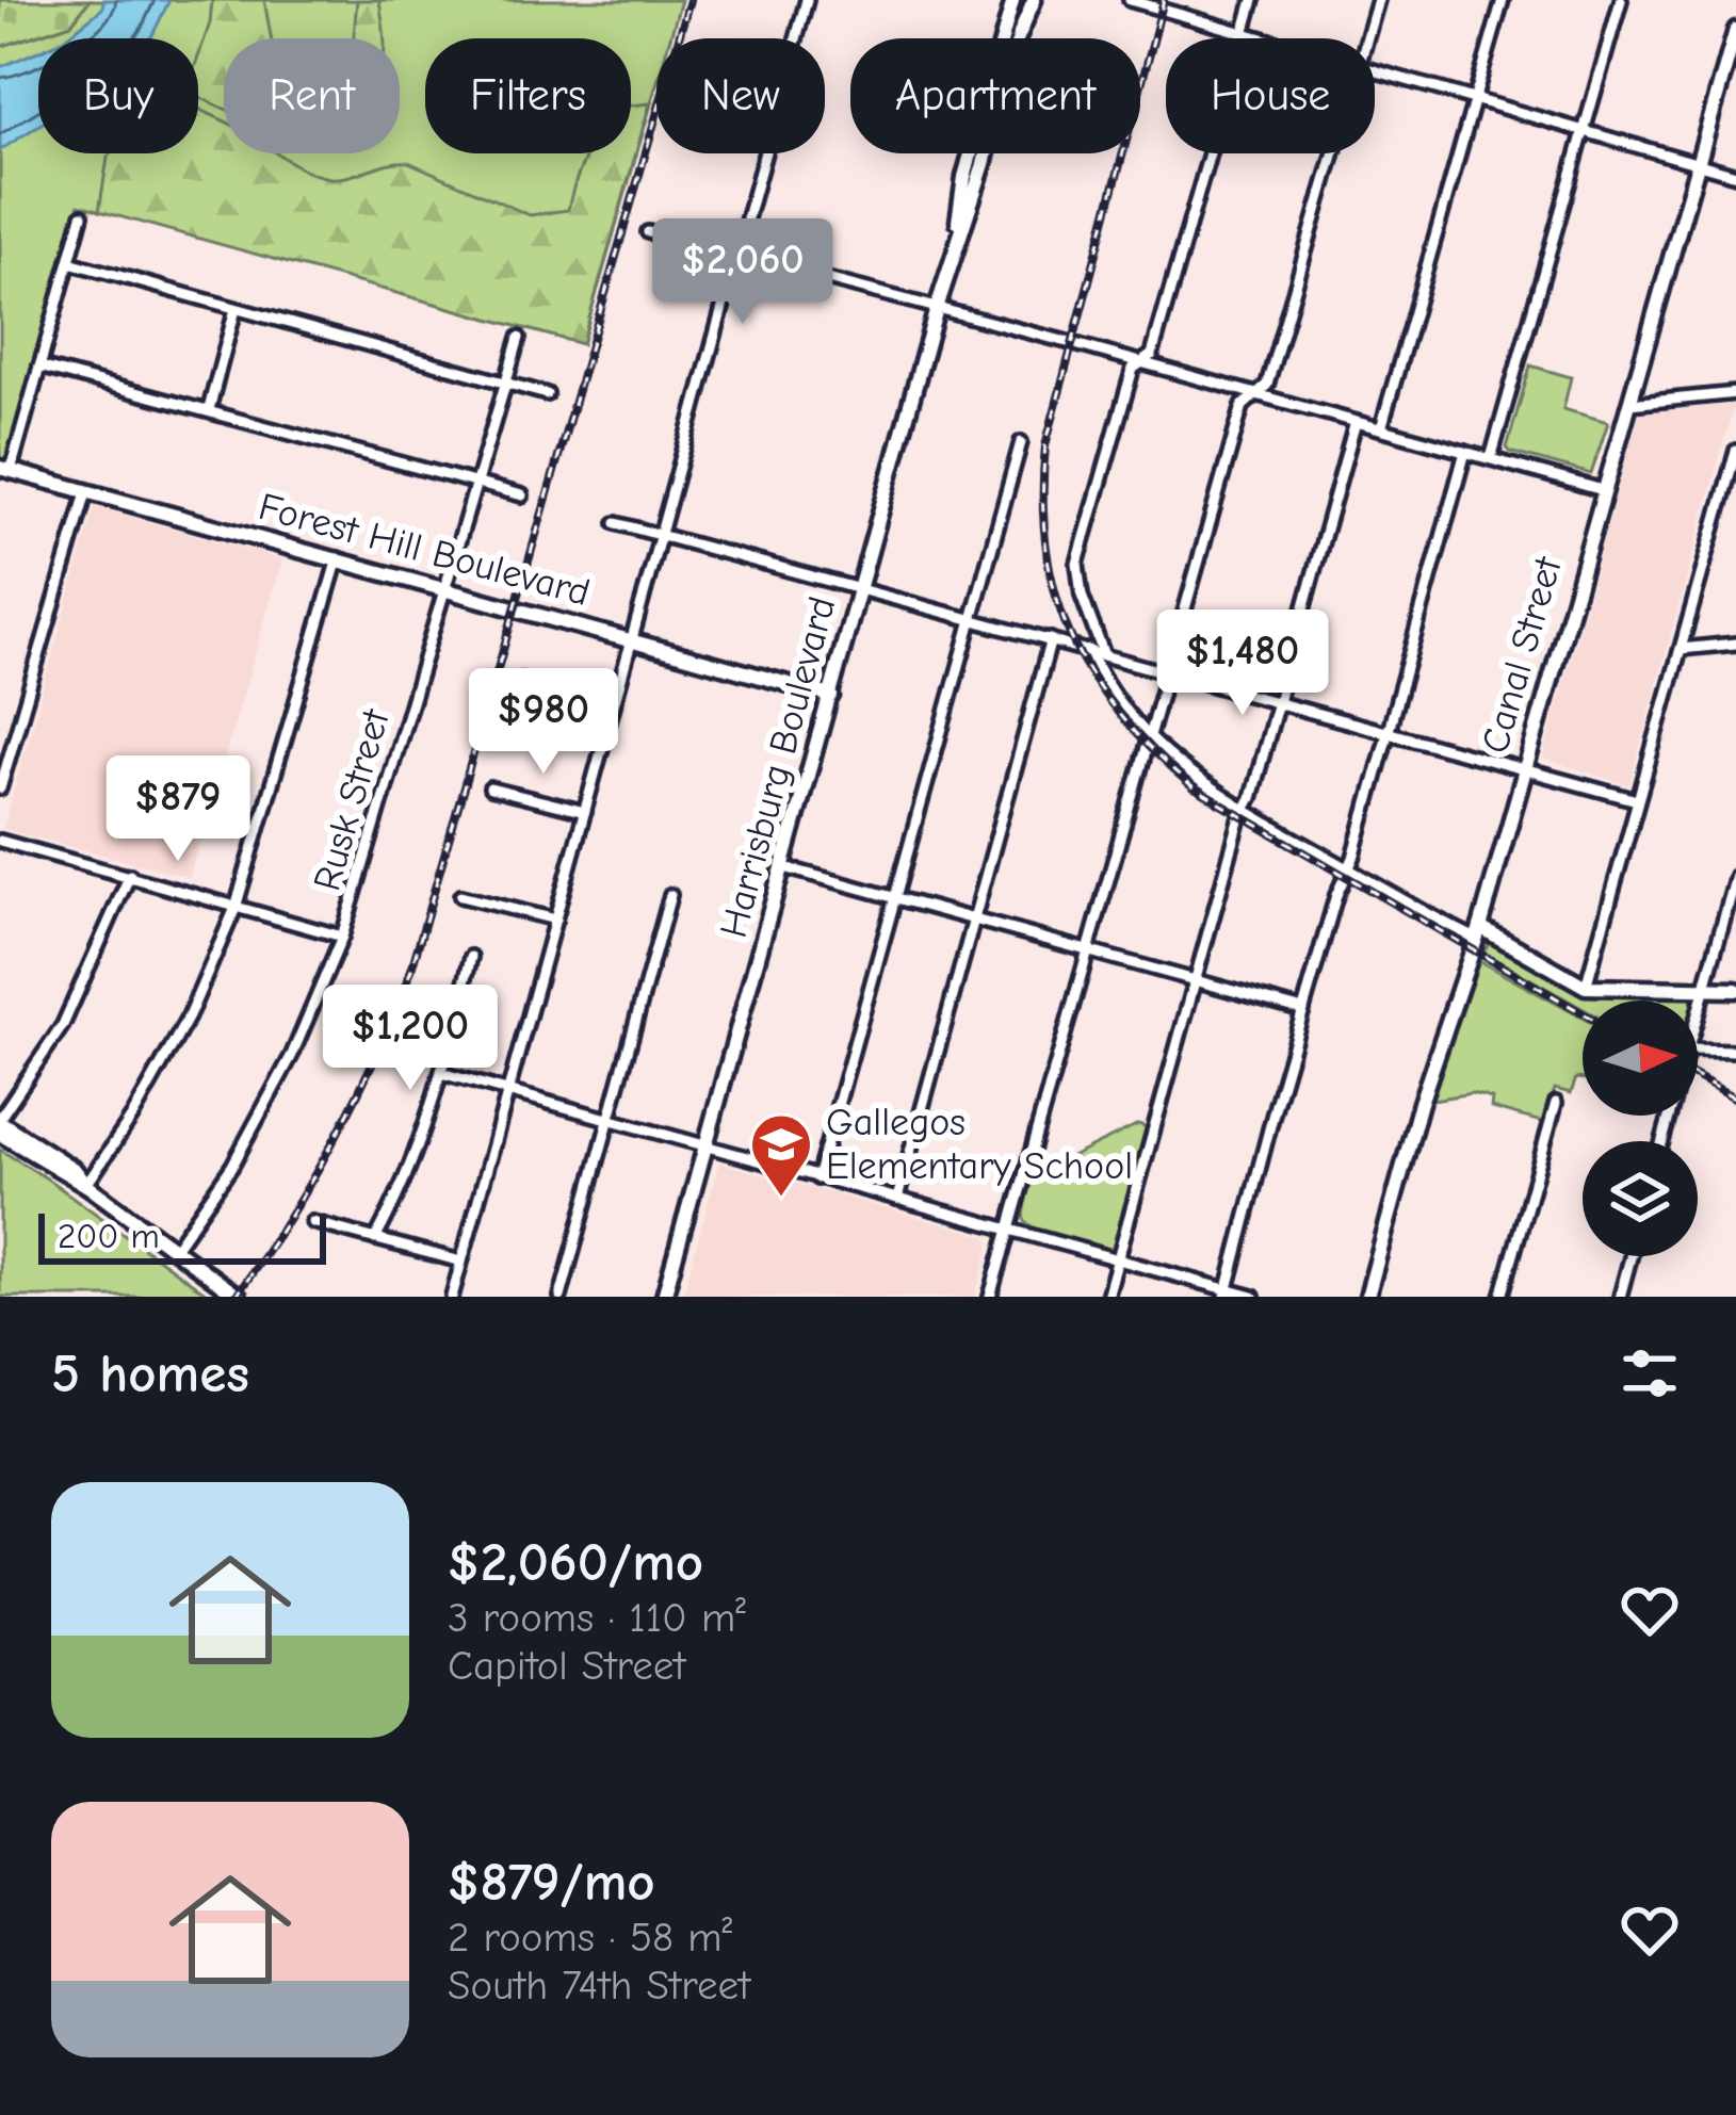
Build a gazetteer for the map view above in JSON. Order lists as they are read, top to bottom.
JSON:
{
  "streets": {
    "street": [
      "Forest Hill Boulevard",
      "Canal Street",
      "Harrisburg Boulevard",
      "Rusk Street"
    ]
  },
  "crossings": [
    ["Forest Hill Boulevard", "Harrisburg Boulevard"],
    ["Forest Hill Boulevard", "Rusk Street"]
  ],
  "places": {
    "school or university": ["Gallegos Elementary School"]
  },
  "scale_bar": "200 m",
  "north": "right",
  "page": {
    "chip": [
      "Buy",
      "Rent",
      "Filters",
      "New",
      "Apartment",
      "House"
    ],
    "price": [
      "$2,060",
      "$1,480",
      "$980",
      "$879",
      "$1,200"
    ],
    "scale": "200 m",
    "heading": "5 homes",
    "list": [
      {
        "name": "$2,060/mo",
        "note": "3 rooms · 110 m² · Capitol Street"
      },
      {
        "name": "$879/mo",
        "note": "2 rooms · 58 m² · South 74th Street"
      }
    ]
  }
}
